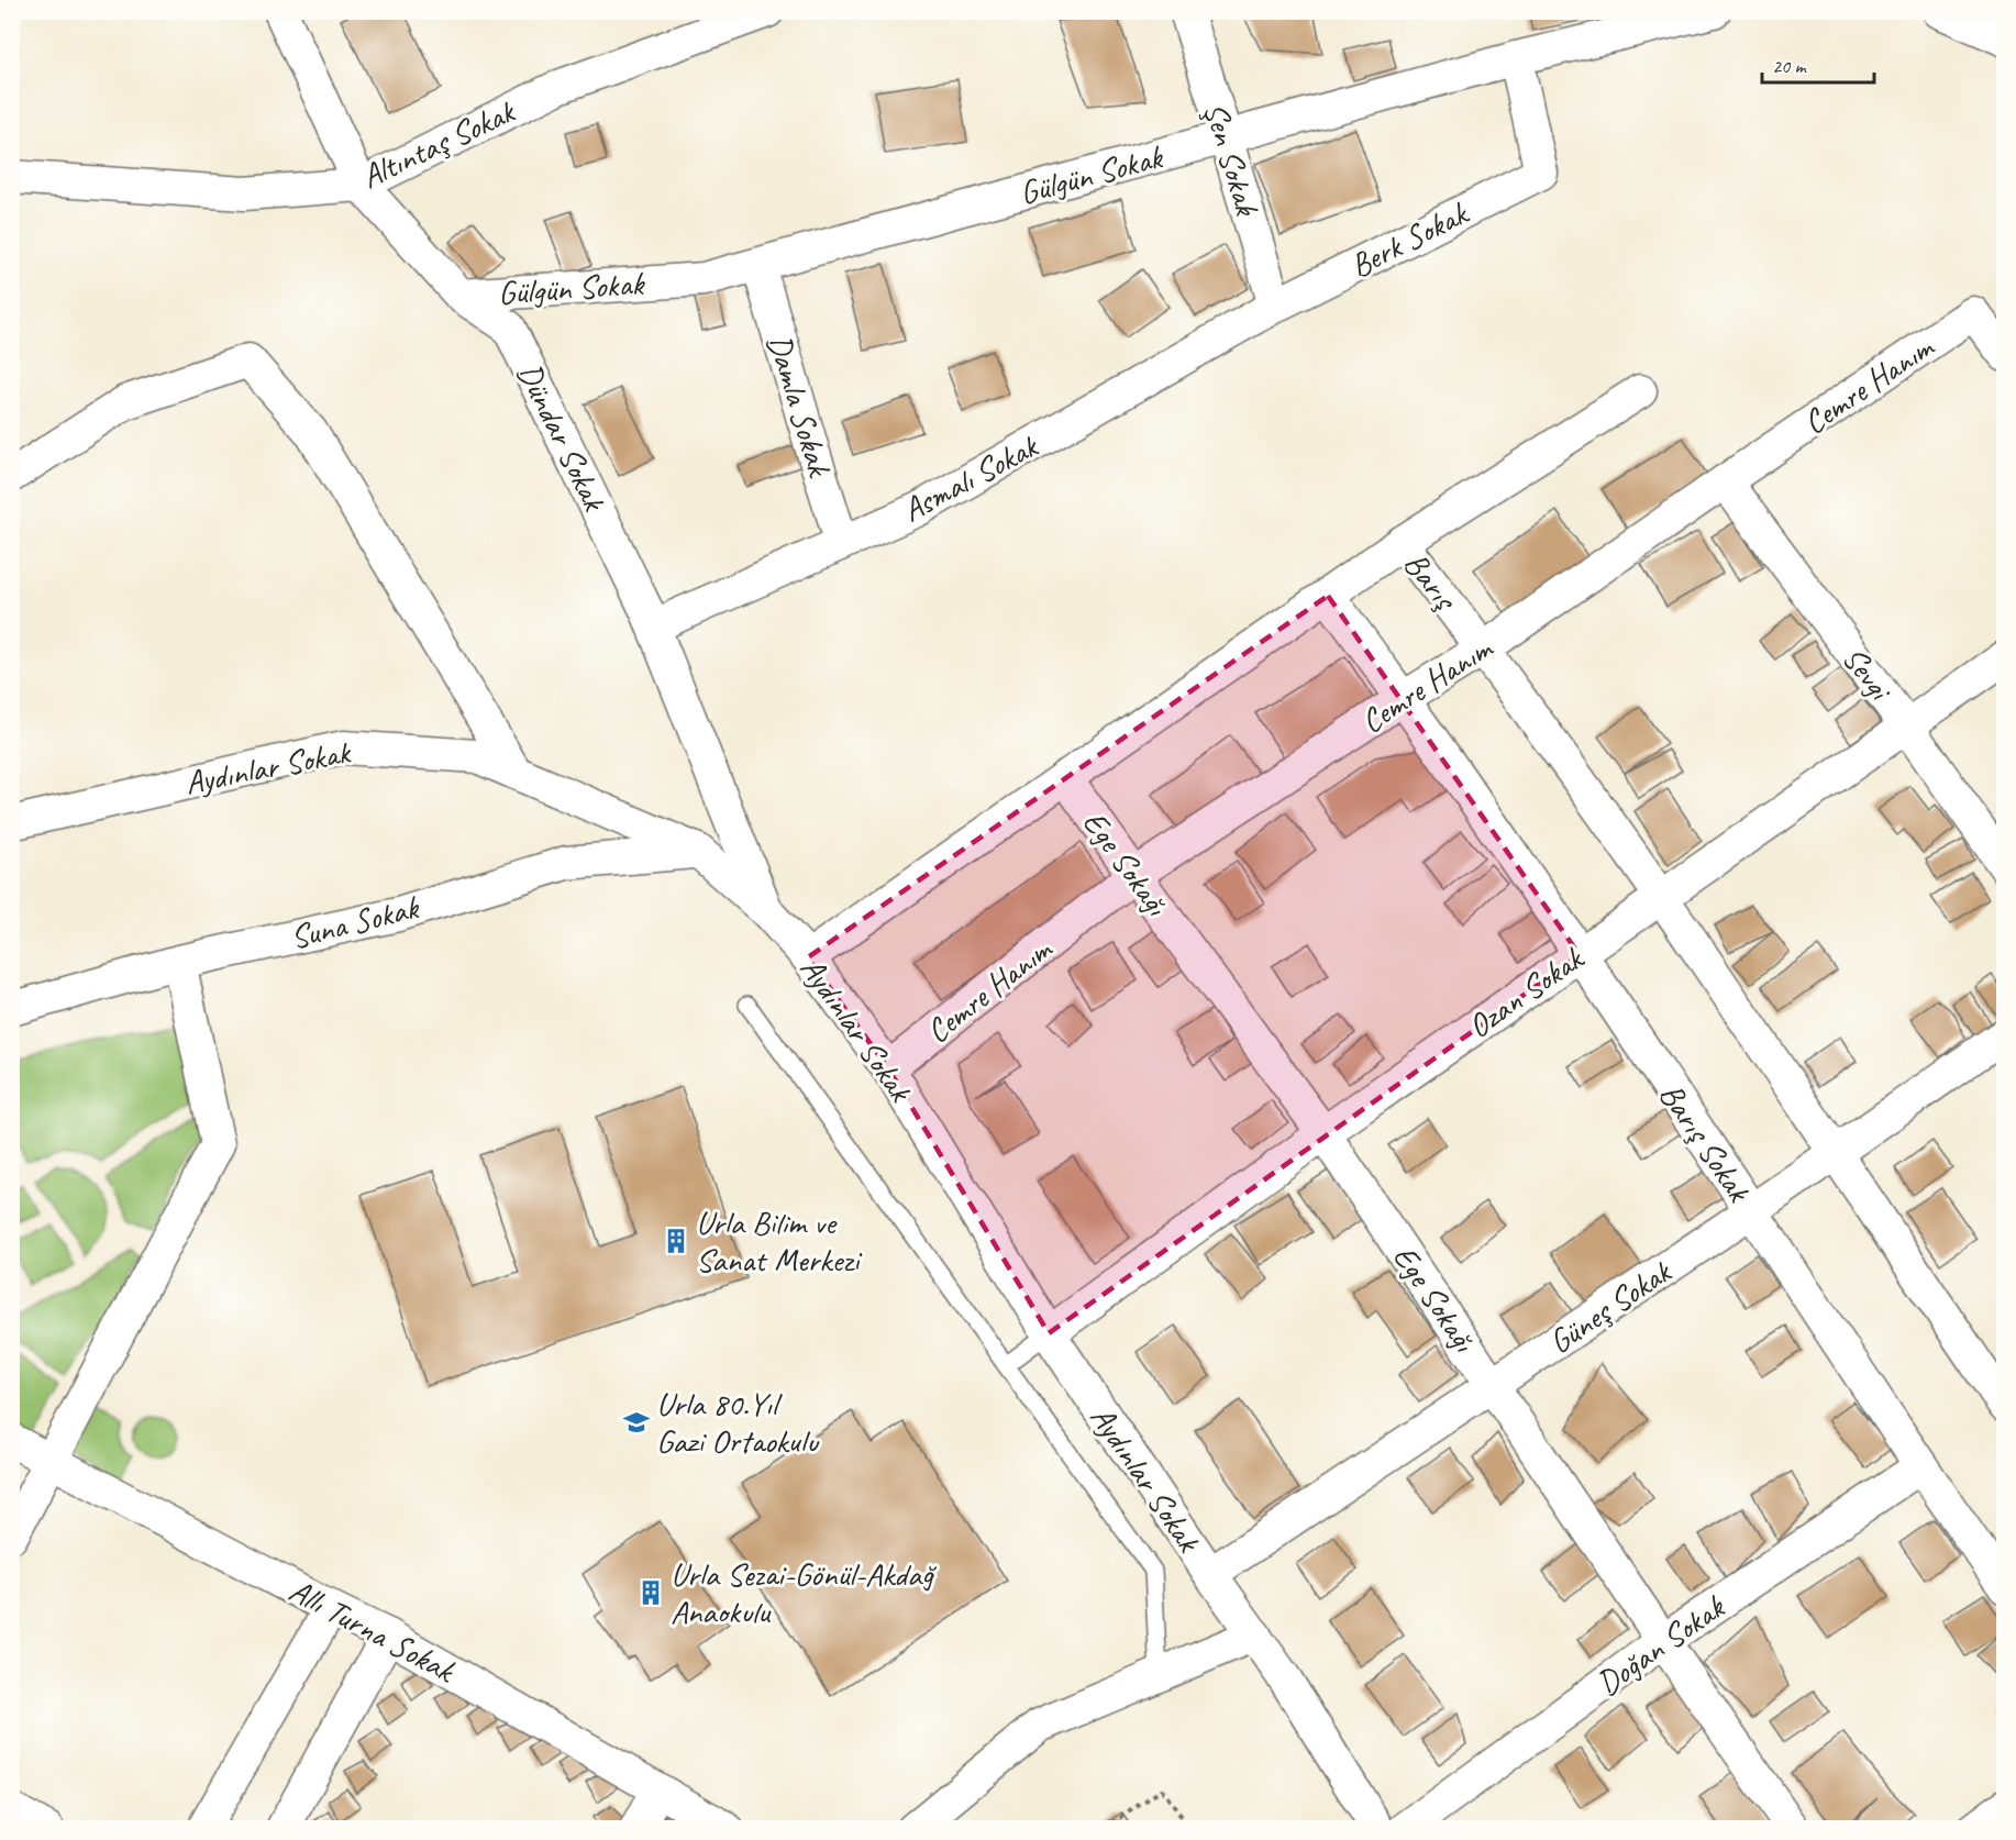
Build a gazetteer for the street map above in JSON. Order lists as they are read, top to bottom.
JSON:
{
  "streets": {
    "street": [
      "Altıntaş Sokak",
      "Şen Sokak",
      "Gülgün Sokak",
      "Berk Sokak",
      "Cemre Hanım",
      "Damla Sokak",
      "Dündar Sokak",
      "Asmalı Sokak",
      "Barış",
      "Sevgi",
      "Aydınlar Sokak",
      "Ege Sokağı",
      "Suna Sokak",
      "Ozan Sokak",
      "Barış Sokak",
      "Güneş Sokak",
      "Allı Turna Sokak",
      "Doğan Sokak"
    ]
  },
  "crossings": [
    ["Altıntaş Sokak", "Dündar Sokak"],
    ["Şen Sokak", "Gülgün Sokak"],
    ["Şen Sokak", "Berk Sokak"],
    ["Şen Sokak", "Asmalı Sokak"],
    ["Gülgün Sokak", "Berk Sokak"],
    ["Gülgün Sokak", "Damla Sokak"],
    ["Gülgün Sokak", "Dündar Sokak"],
    ["Berk Sokak", "Asmalı Sokak"],
    ["Cemre Hanım", "Barış"],
    ["Cemre Hanım", "Sevgi"],
    ["Cemre Hanım", "Aydınlar Sokak"],
    ["Cemre Hanım", "Ege Sokağı"],
    ["Cemre Hanım", "Barış Sokak"],
    ["Damla Sokak", "Asmalı Sokak"],
    ["Dündar Sokak", "Asmalı Sokak"],
    ["Dündar Sokak", "Aydınlar Sokak"],
    ["Sevgi", "Ozan Sokak"],
    ["Aydınlar Sokak", "Suna Sokak"],
    ["Aydınlar Sokak", "Ozan Sokak"],
    ["Aydınlar Sokak", "Güneş Sokak"],
    ["Ege Sokağı", "Ozan Sokak"],
    ["Ege Sokağı", "Güneş Sokak"],
    ["Ege Sokağı", "Doğan Sokak"],
    ["Ozan Sokak", "Barış Sokak"],
    ["Barış Sokak", "Güneş Sokak"],
    ["Barış Sokak", "Doğan Sokak"]
  ],
  "places": {
    "building": ["Urla Bilim ve Sanat Merkezi", "Urla Sezai-Gönül-Akdağ Anaokulu"],
    "school or university": ["Urla 80.Yıl Gazi Ortaokulu"]
  },
  "scale_bar": "20 m"
}
